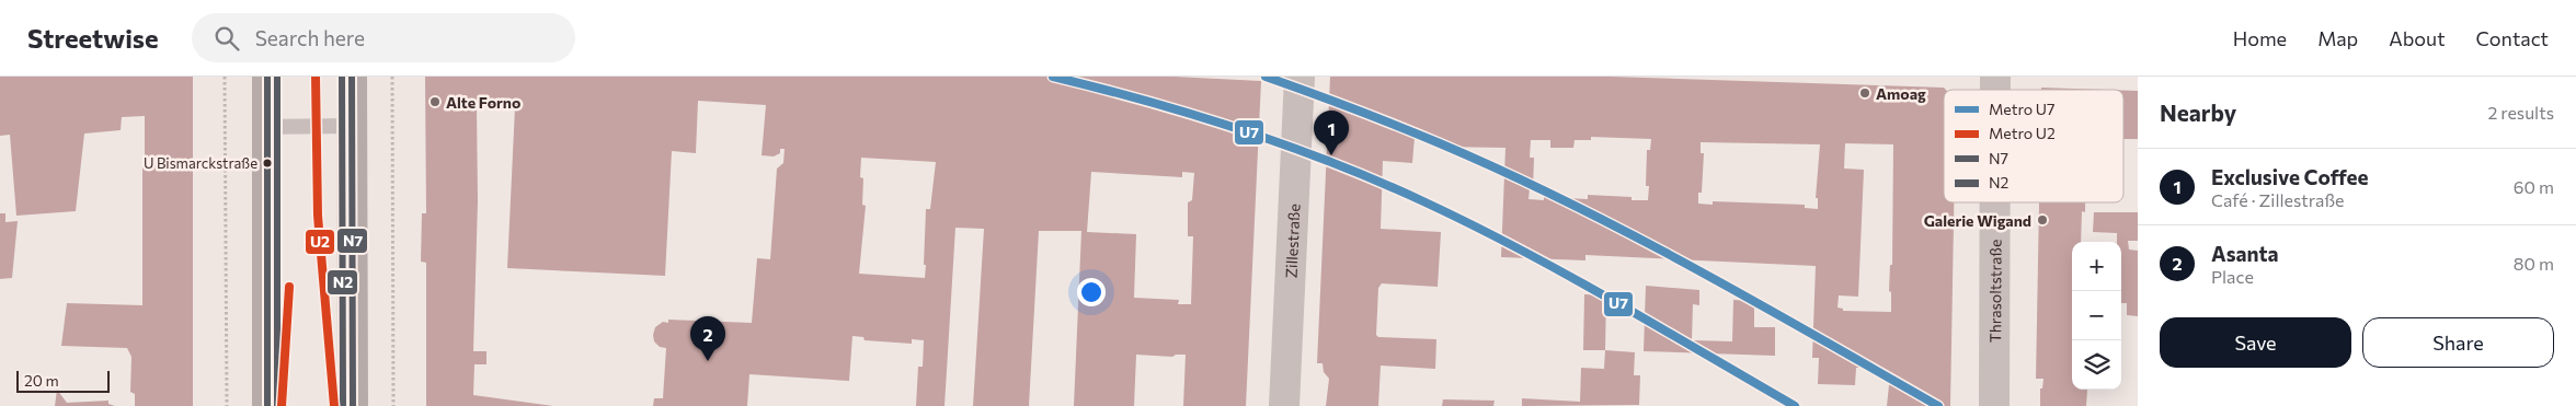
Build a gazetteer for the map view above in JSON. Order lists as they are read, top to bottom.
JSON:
{
  "streets": {
    "street": ["Zillestraße", "Thrasoltstraße"]
  },
  "places": [
    "Amoag",
    "Alte Forno",
    "U Bismarckstraße",
    "Galerie Wigand"
  ],
  "lines": [
    "metro line U7",
    "metro line U2",
    "transit line N7",
    "transit line N2"
  ],
  "legend": [
    "Metro U7",
    "Metro U2",
    "N7",
    "N2"
  ],
  "scale_bar": "20 m",
  "page": {
    "header": "Streetwise",
    "search": "Search here",
    "nav": [
      "Home",
      "Map",
      "About",
      "Contact"
    ],
    "heading": ["Nearby", "2 results"],
    "pins": ["1", "2"],
    "list": [
      {
        "mark": "1",
        "name": "Exclusive Coffee",
        "note": "Café · Zillestraße",
        "value": "60 m"
      },
      {
        "mark": "2",
        "name": "Asanta",
        "note": "Place",
        "value": "80 m"
      }
    ],
    "map_buttons": ["+", "−"],
    "buttons": ["Save", "Share"],
    "scale": "20 m"
  }
}
